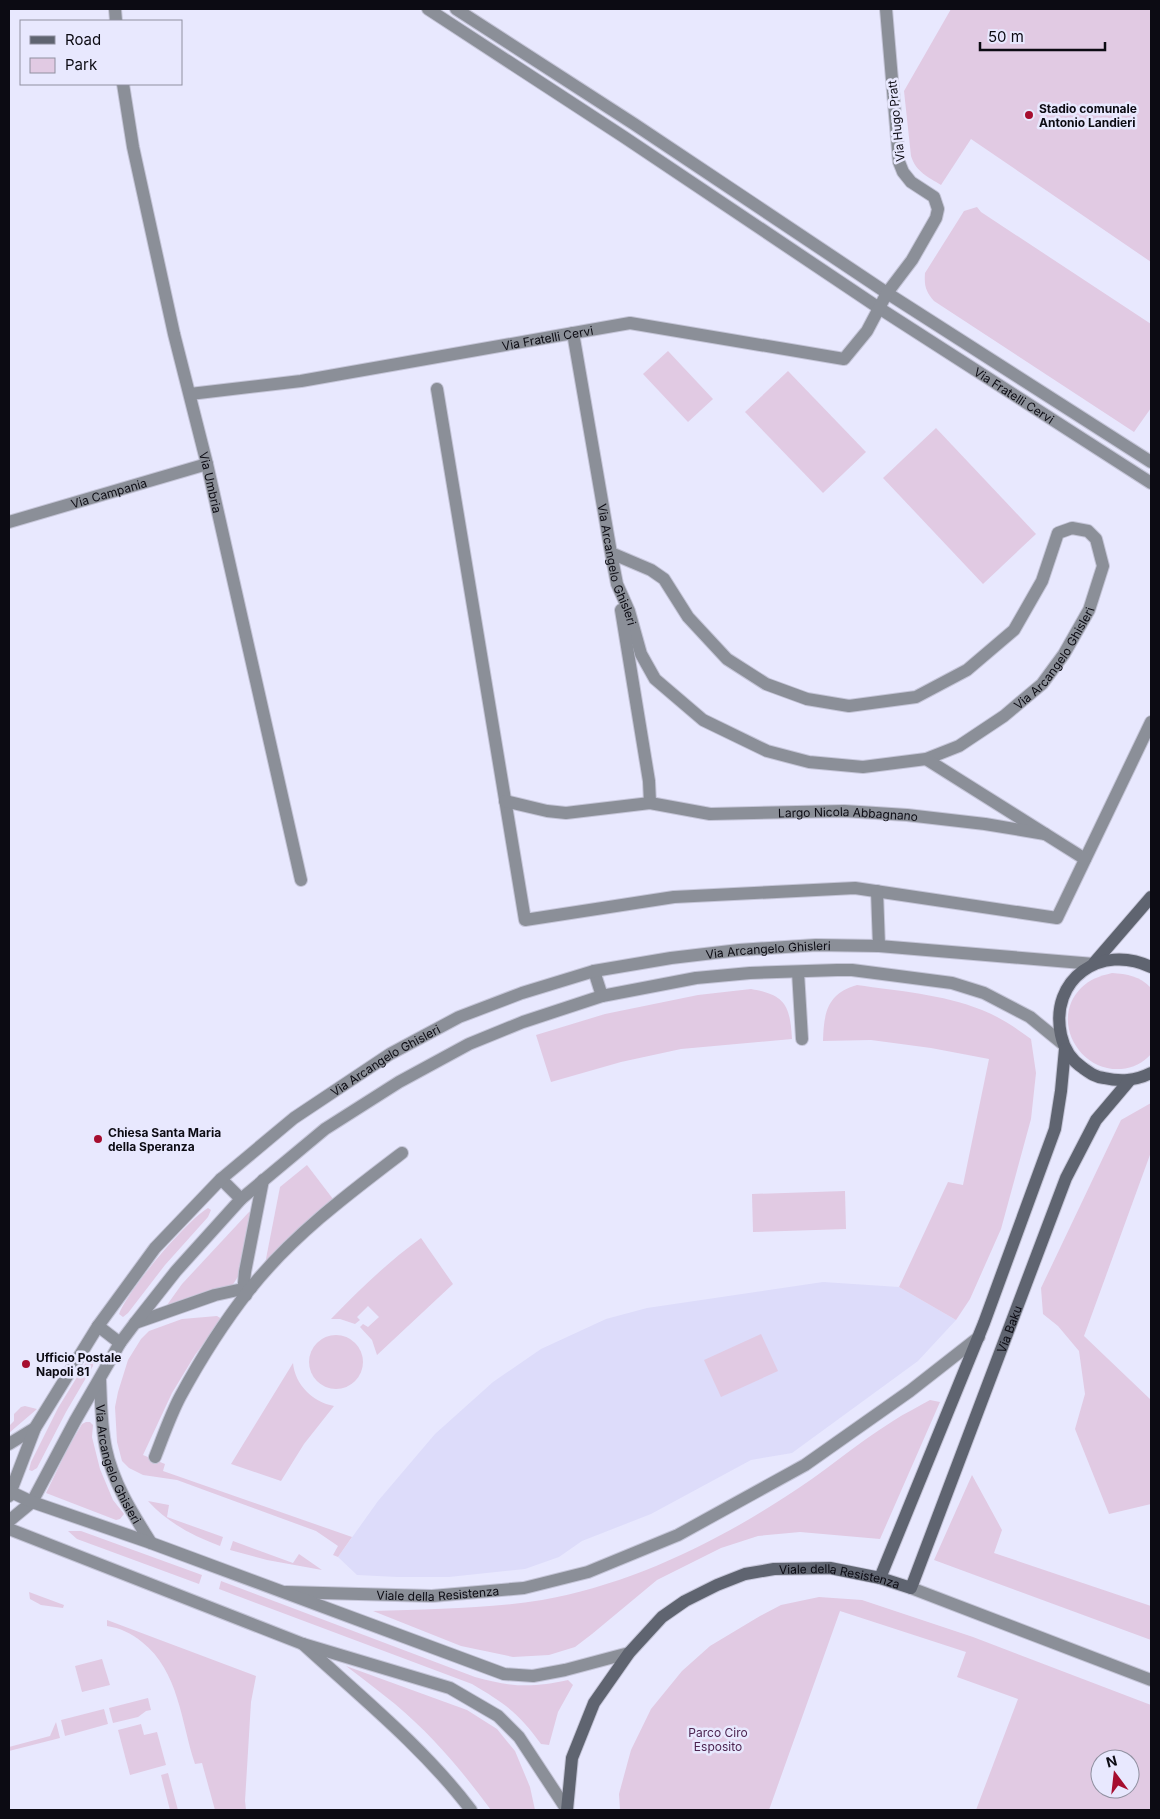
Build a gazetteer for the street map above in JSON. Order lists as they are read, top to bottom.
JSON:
{
  "streets": {
    "main road": ["Via Baku", "Viale della Resistenza"],
    "street": [
      "Via Hugo Pratt",
      "Via Fratelli Cervi",
      "Via Umbria",
      "Via Campania",
      "Via Arcangelo Ghisleri",
      "Largo Nicola Abbagnano"
    ]
  },
  "crossings": [
    ["Via Hugo Pratt", "Via Fratelli Cervi"],
    ["Via Fratelli Cervi", "Via Umbria"],
    ["Via Fratelli Cervi", "Via Arcangelo Ghisleri"],
    ["Via Umbria", "Via Campania"],
    ["Via Arcangelo Ghisleri", "Via Baku"],
    ["Via Arcangelo Ghisleri", "Viale della Resistenza"],
    ["Via Baku", "Viale della Resistenza"]
  ],
  "parks": ["Parco Ciro Esposito"],
  "places": ["Stadio comunale Antonio Landieri", "Chiesa Santa Maria della Speranza", "Ufficio Postale Napoli 81"],
  "legend": ["Road", "Park"],
  "scale_bar": "50 m",
  "north": "top"
}
